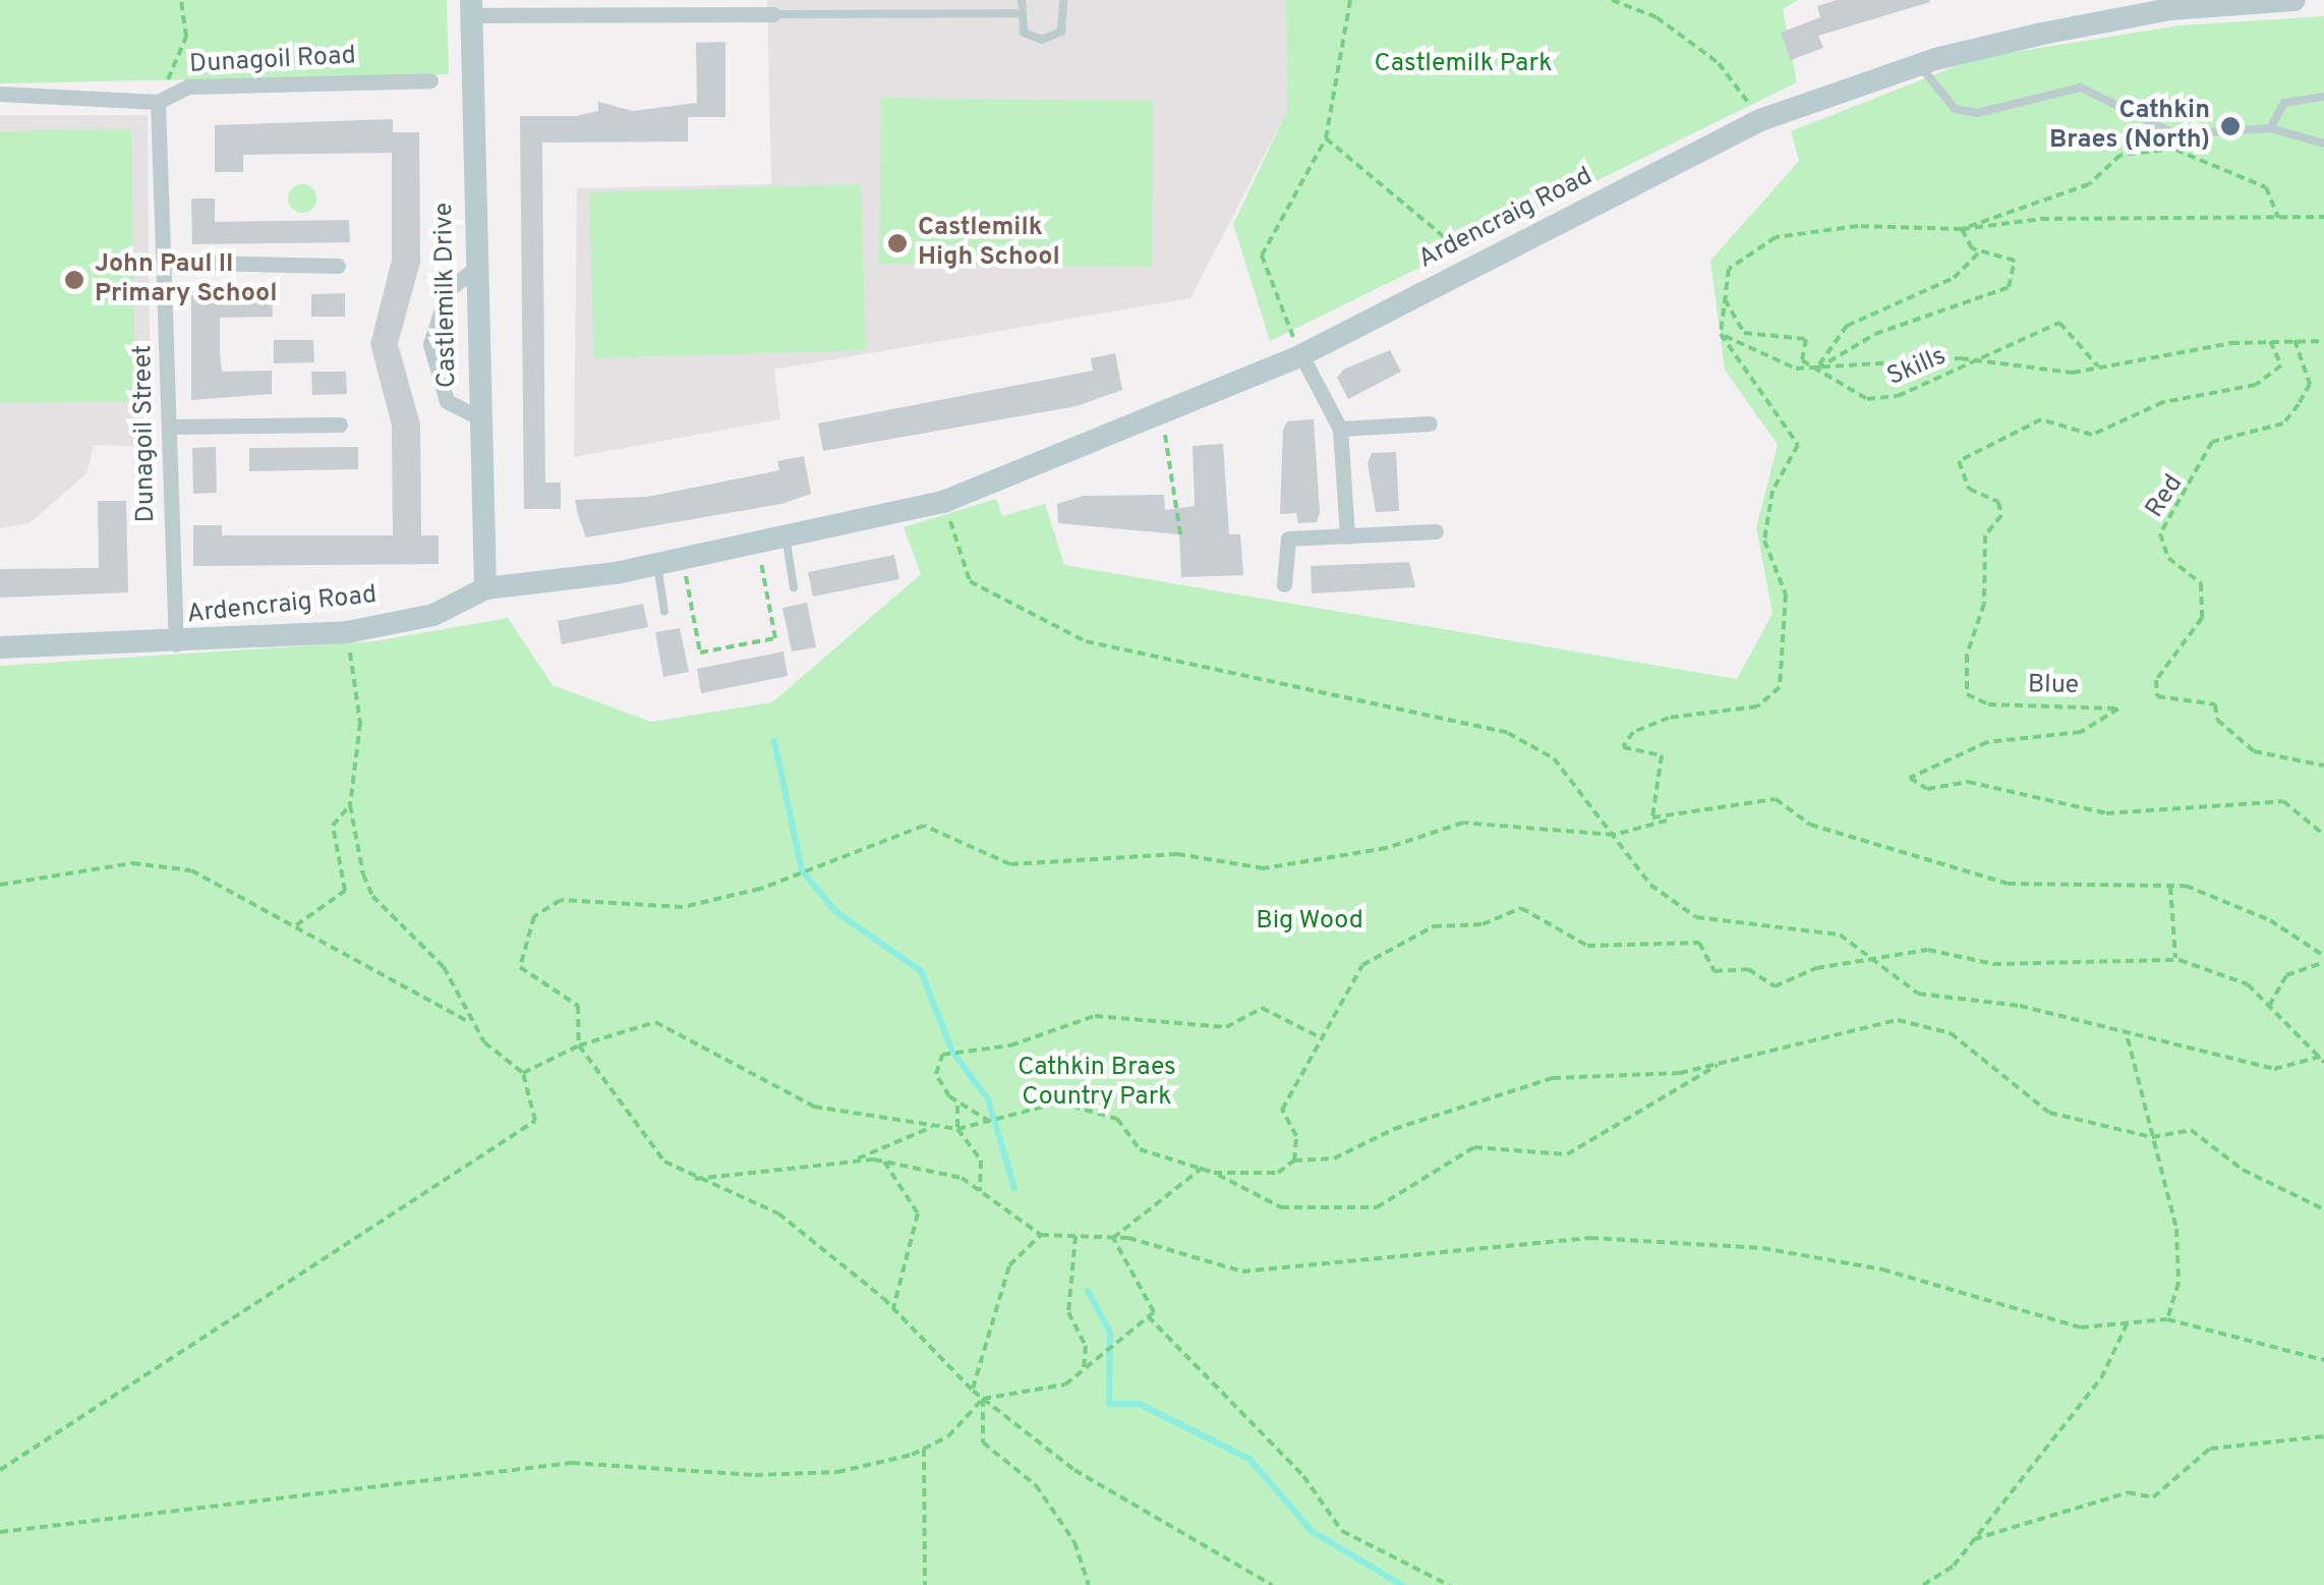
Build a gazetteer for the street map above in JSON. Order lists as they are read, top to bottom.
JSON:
{
  "streets": {
    "street": [
      "Dunagoil Road",
      "Ardencraig Road",
      "Castlemilk Drive",
      "Dunagoil Street"
    ],
    "path": ["Skills", "Red", "Blue"]
  },
  "crossings": [
    ["Dunagoil Road", "Dunagoil Street"],
    ["Ardencraig Road", "Castlemilk Drive"],
    ["Ardencraig Road", "Dunagoil Street"]
  ],
  "parks": ["Castlemilk Park", "Big Wood", "Cathkin Braes Country Park"],
  "places": ["Cathkin Braes (North)", "Castlemilk High School", "John Paul II Primary School"]
}
